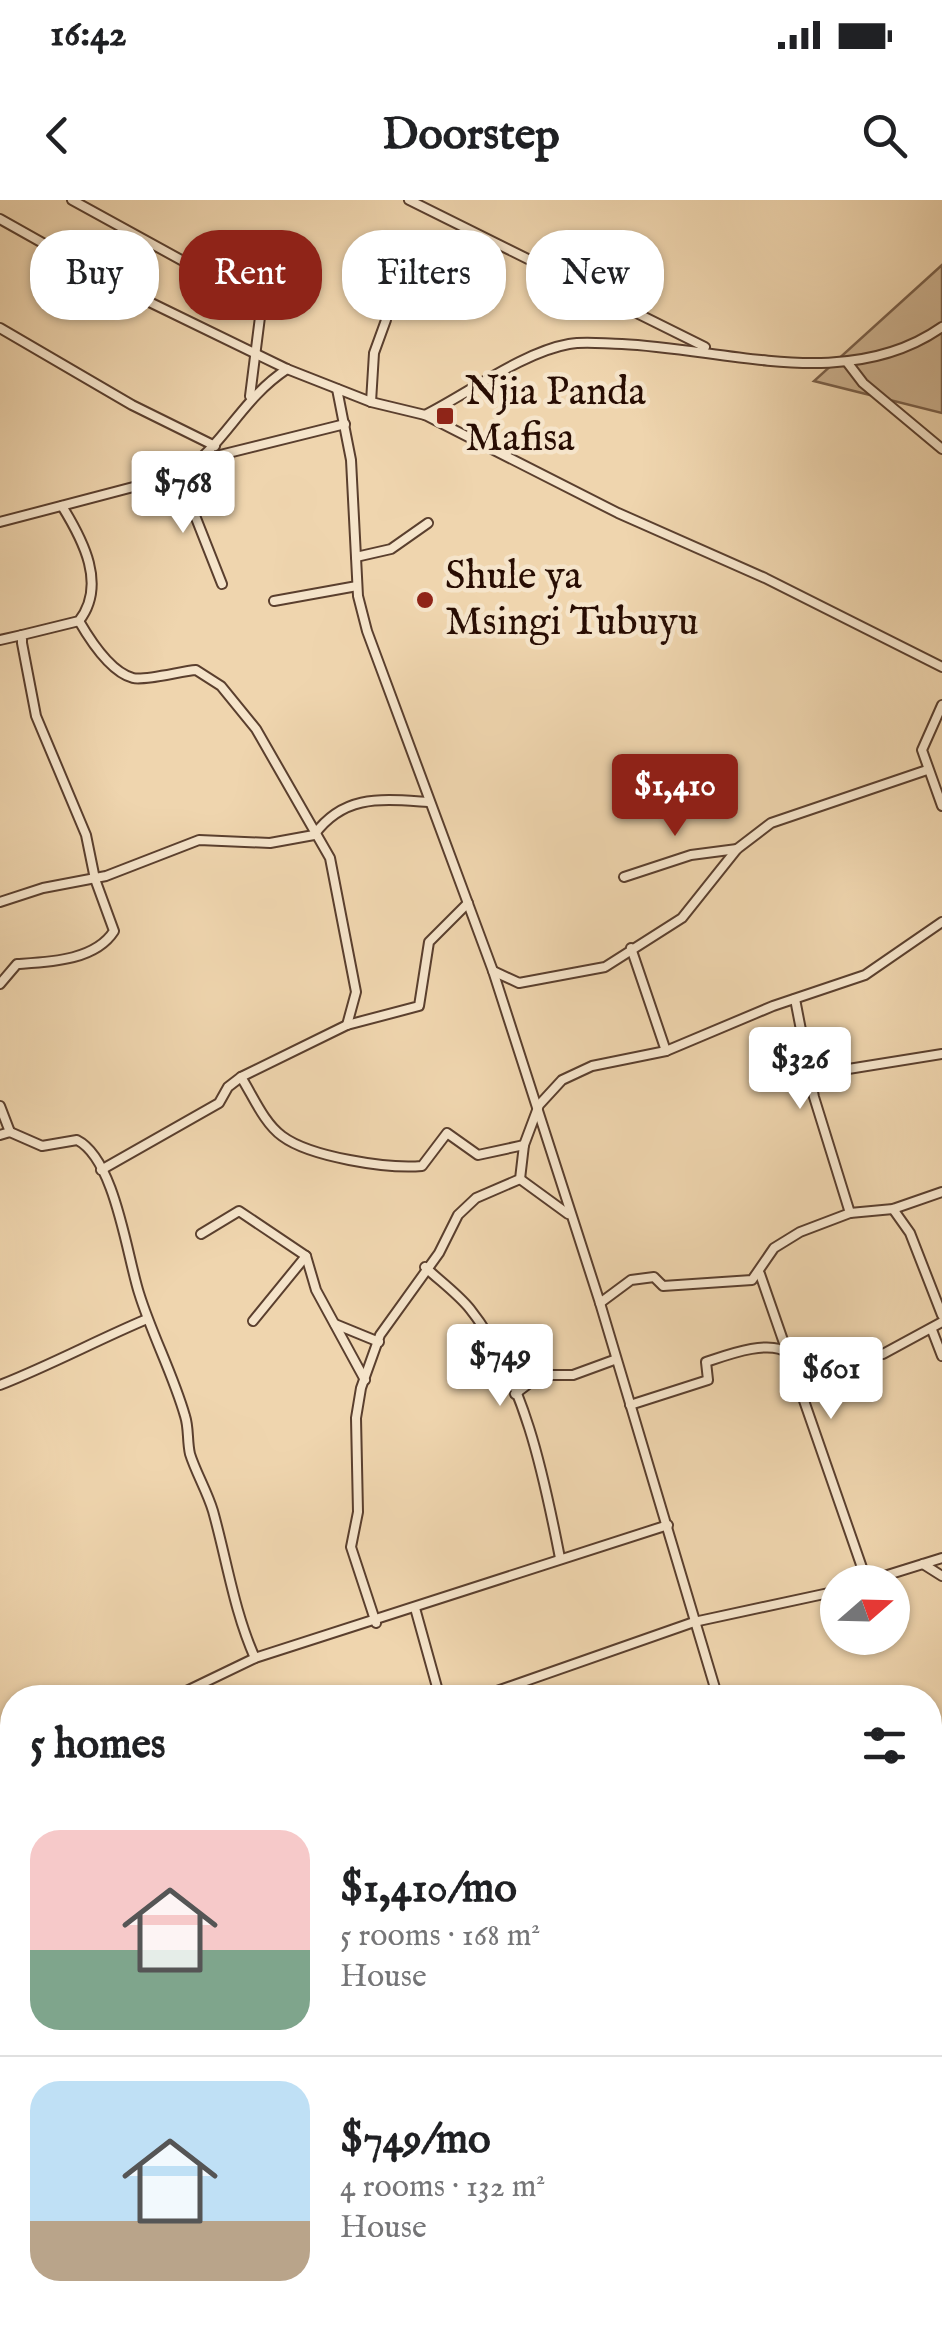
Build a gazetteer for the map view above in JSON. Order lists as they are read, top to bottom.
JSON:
{
  "places": {
    "transit": ["Njia Panda Mafisa"],
    "other": ["Shule ya Msingi Tubuyu"]
  },
  "north": "right",
  "page": {
    "status": "16:42",
    "header": "Doorstep",
    "chip": [
      "Buy",
      "Rent",
      "Filters",
      "New"
    ],
    "price": [
      "$768",
      "$1,410",
      "$326",
      "$749",
      "$601"
    ],
    "heading": "5 homes",
    "list": [
      {
        "name": "$1,410/mo",
        "note": "5 rooms · 168 m² · House"
      },
      {
        "name": "$749/mo",
        "note": "4 rooms · 132 m² · House"
      }
    ]
  }
}
